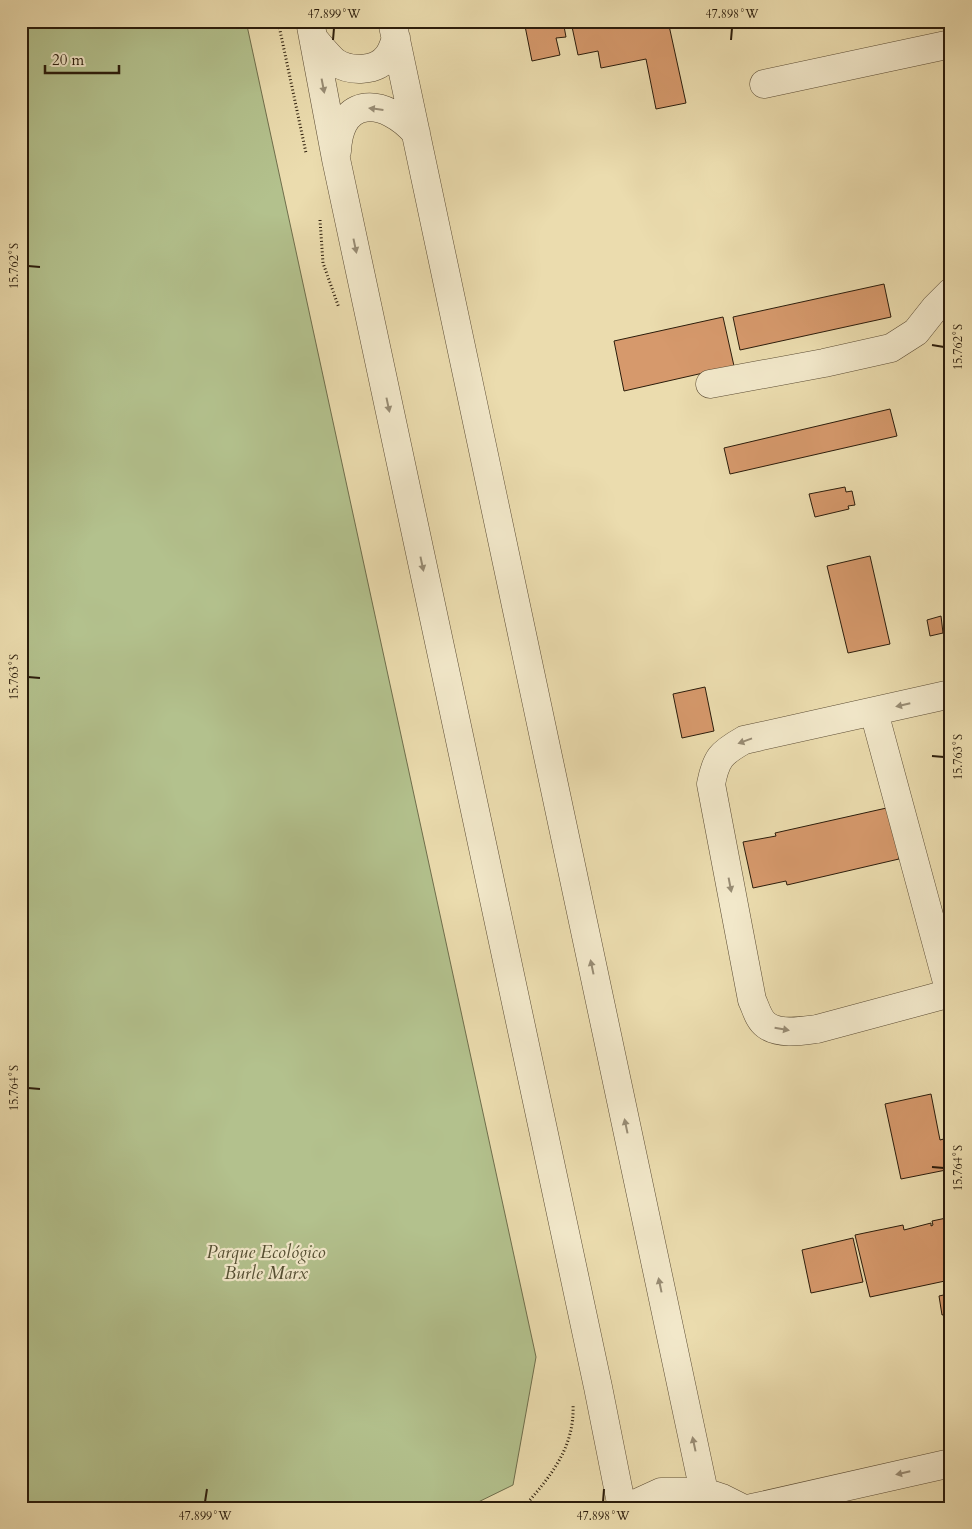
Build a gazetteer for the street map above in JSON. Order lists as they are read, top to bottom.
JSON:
{
  "parks": ["Parque Ecológico Burle Marx"],
  "scale_bar": "20 m",
  "coordinates": [
    "47.899°W",
    "47.898°W",
    "15.762°S",
    "15.763°S",
    "15.764°S"
  ]
}
